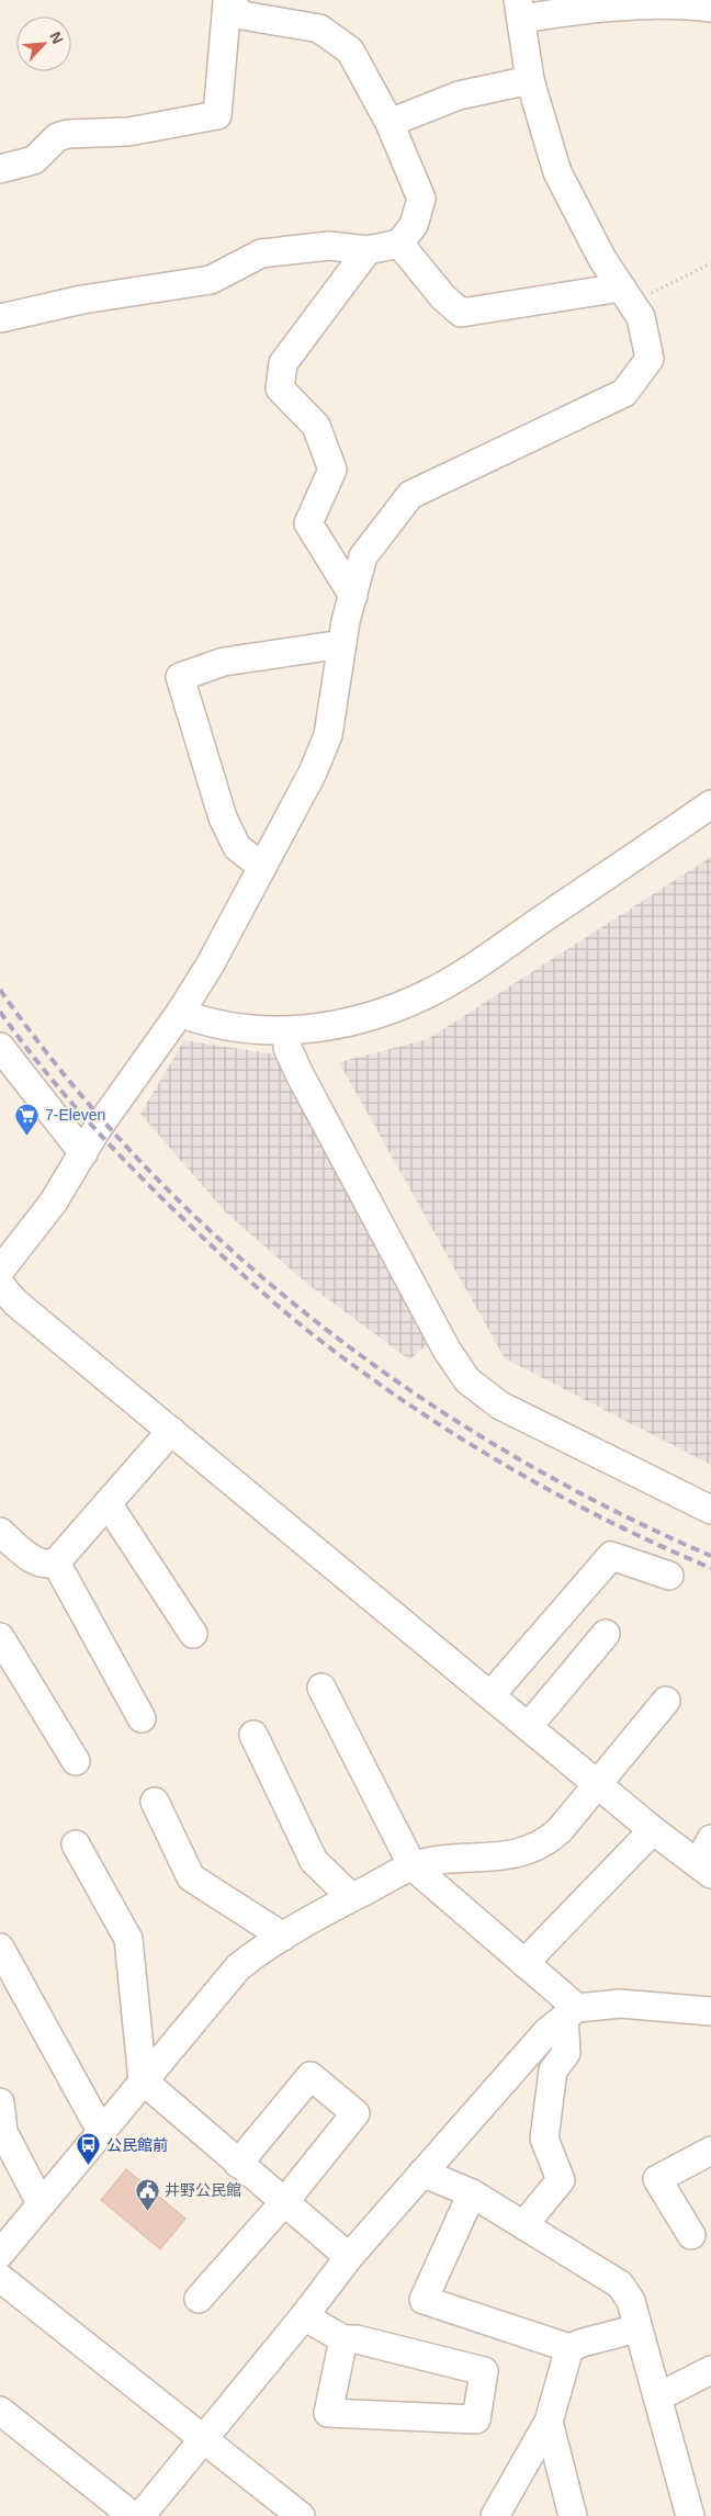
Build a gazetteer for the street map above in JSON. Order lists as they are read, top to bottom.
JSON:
{
  "places": {
    "supermarket": ["7-Eleven"],
    "bus stop": ["公民館前"],
    "public building": ["井野公民館"]
  },
  "north": "top right"
}
